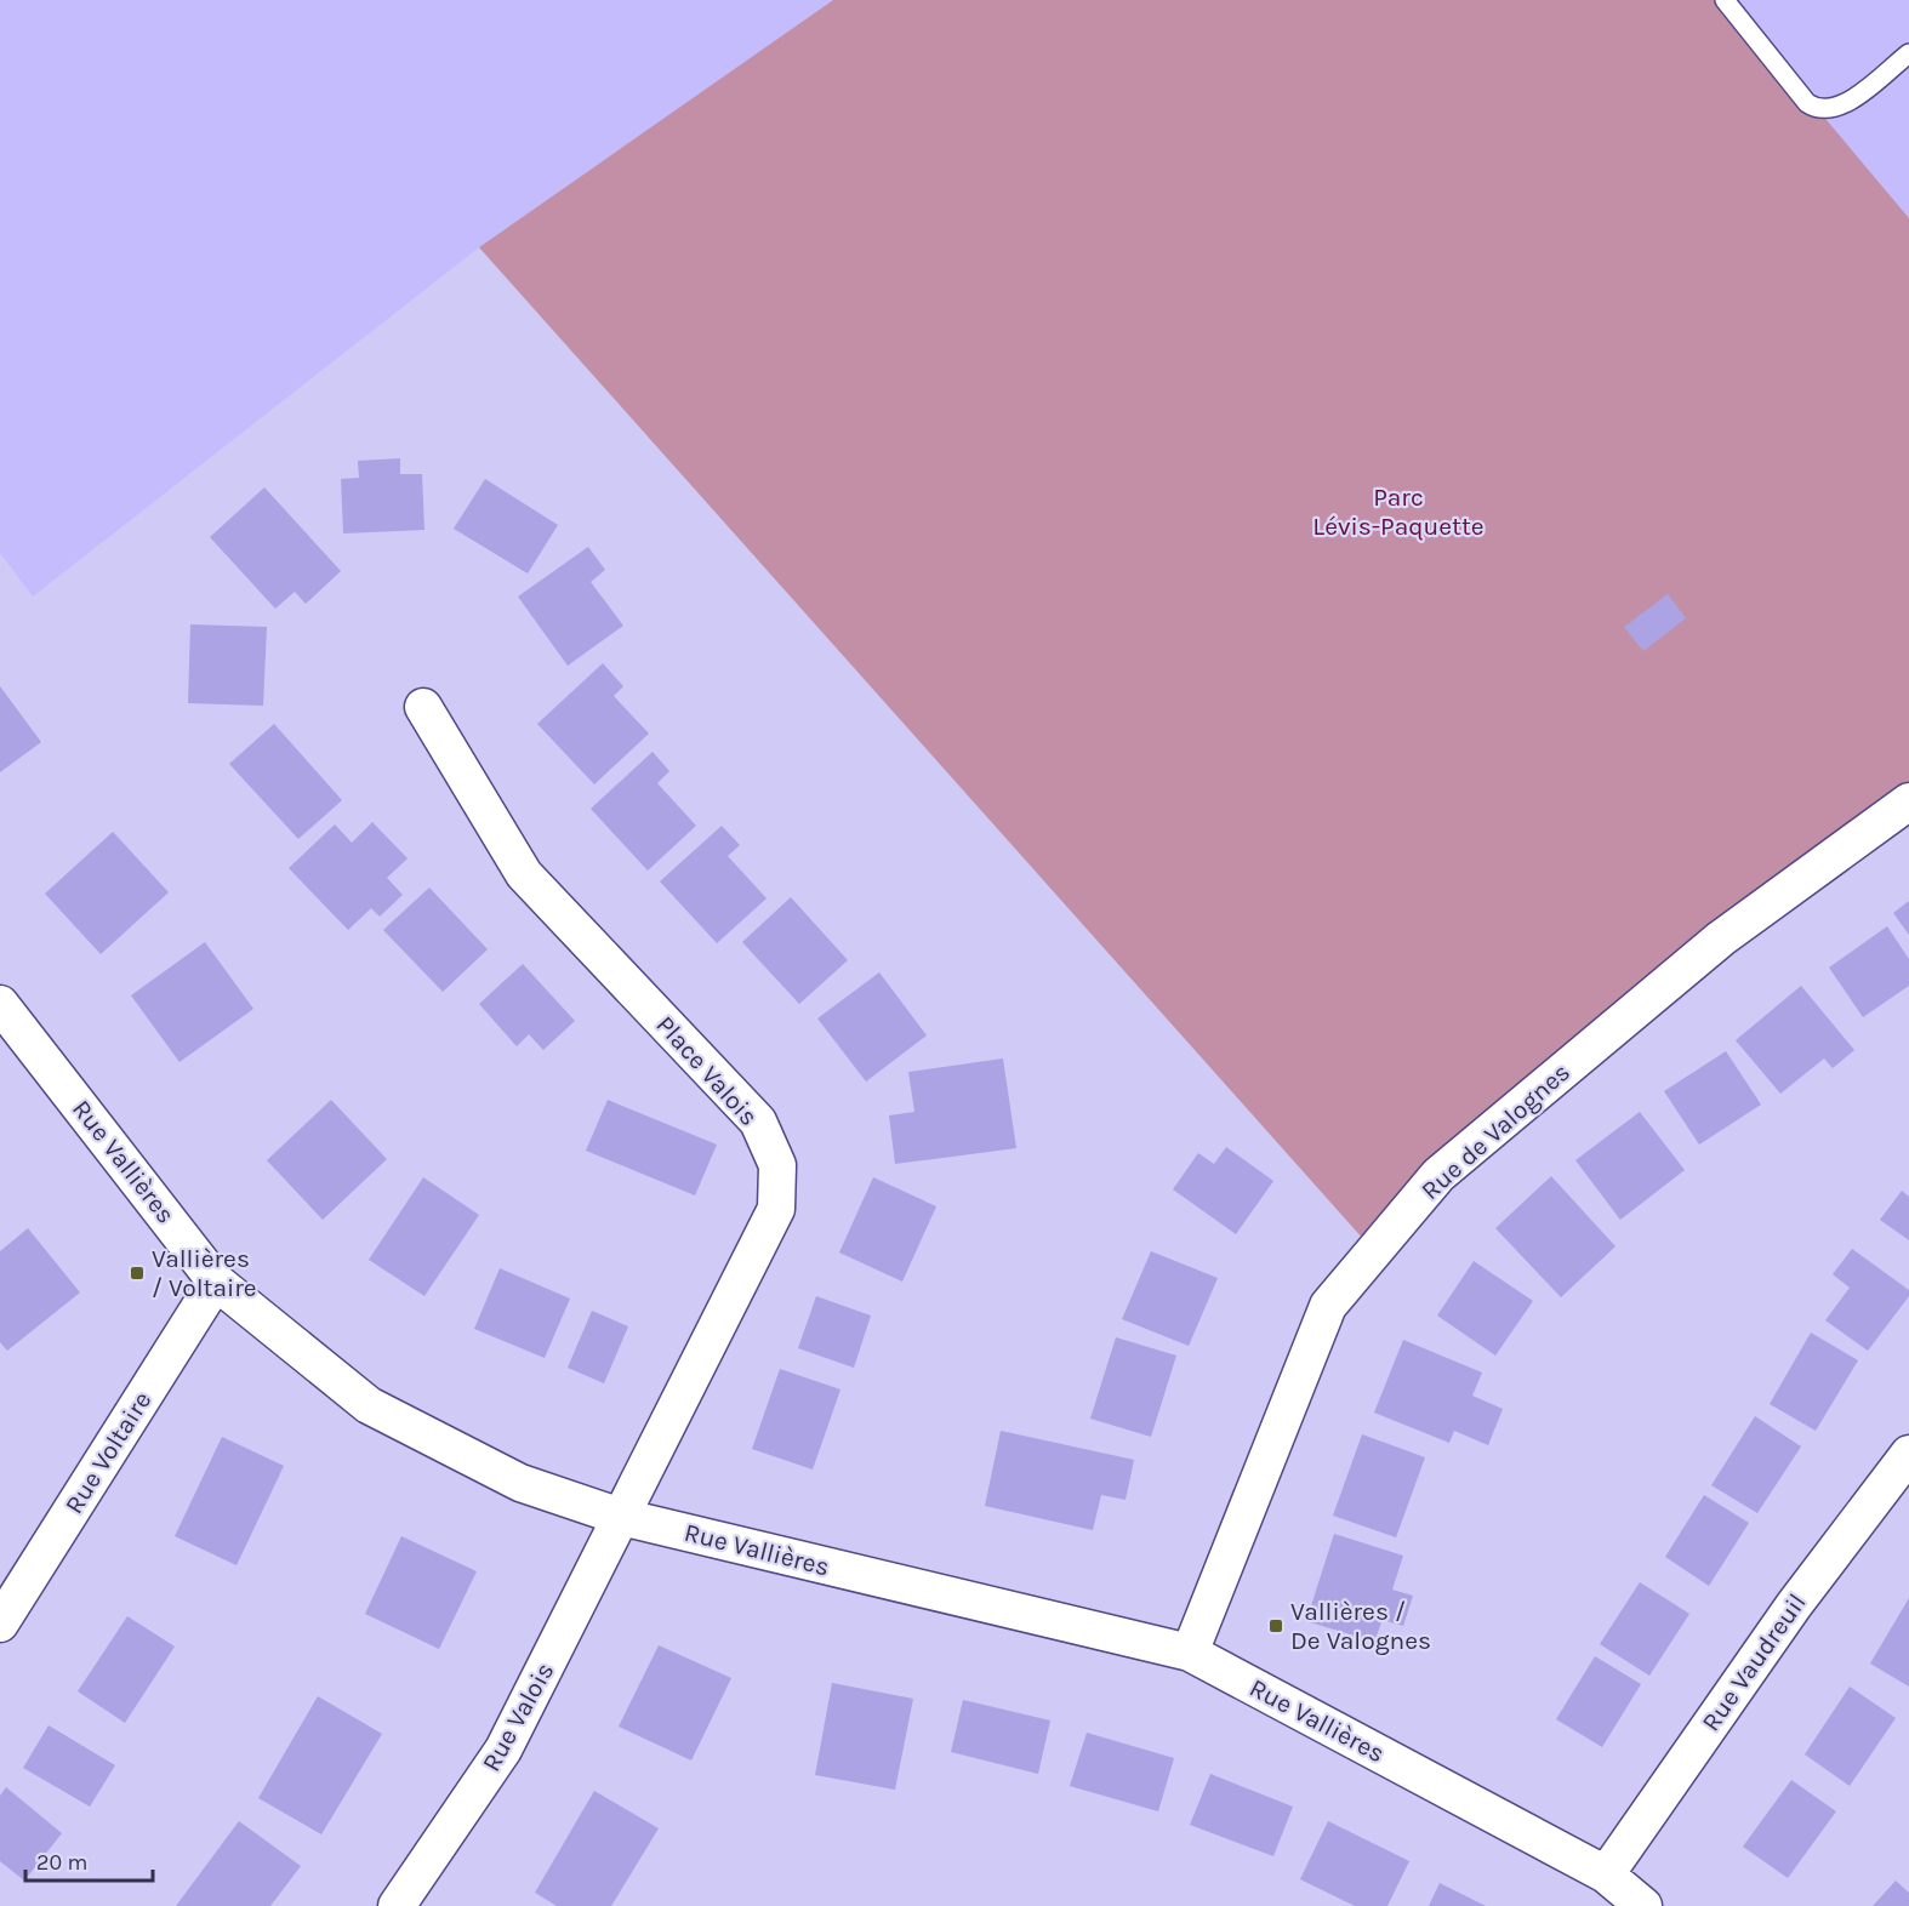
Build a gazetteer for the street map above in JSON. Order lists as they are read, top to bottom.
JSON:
{
  "streets": {
    "street": [
      "Place Valois",
      "Rue de Valognes",
      "Rue Vallières",
      "Rue Voltaire",
      "Rue Vaudreuil",
      "Rue Valois"
    ]
  },
  "crossings": [
    ["Place Valois", "Rue Vallières"],
    ["Place Valois", "Rue Valois"],
    ["Rue de Valognes", "Rue Vallières"],
    ["Rue Vallières", "Rue Voltaire"],
    ["Rue Vallières", "Rue Vaudreuil"],
    ["Rue Vallières", "Rue Valois"]
  ],
  "parks": ["Parc Lévis-Paquette"],
  "places": {
    "transit": ["Vallières / Voltaire", "Vallières / De Valognes"]
  },
  "scale_bar": "20 m"
}
